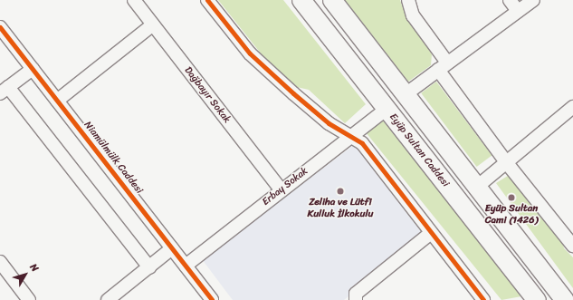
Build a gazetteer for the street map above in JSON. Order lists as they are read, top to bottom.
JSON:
{
  "streets": {
    "main road": ["Eyüp Sultan Caddesi"],
    "street": ["Dağbayır Sokak", "Niamülmülk Caddesi", "Erbay Sokak"]
  },
  "crossings": [
    ["Dağbayır Sokak", "Erbay Sokak"],
    ["Eyüp Sultan Caddesi", "Erbay Sokak"],
    ["Niamülmülk Caddesi", "Erbay Sokak"]
  ],
  "places": ["Zeliha ve Lütfi Kulluk İlkokulu", "Eyüp Sultan Cami (1426)"],
  "north": "top right"
}
